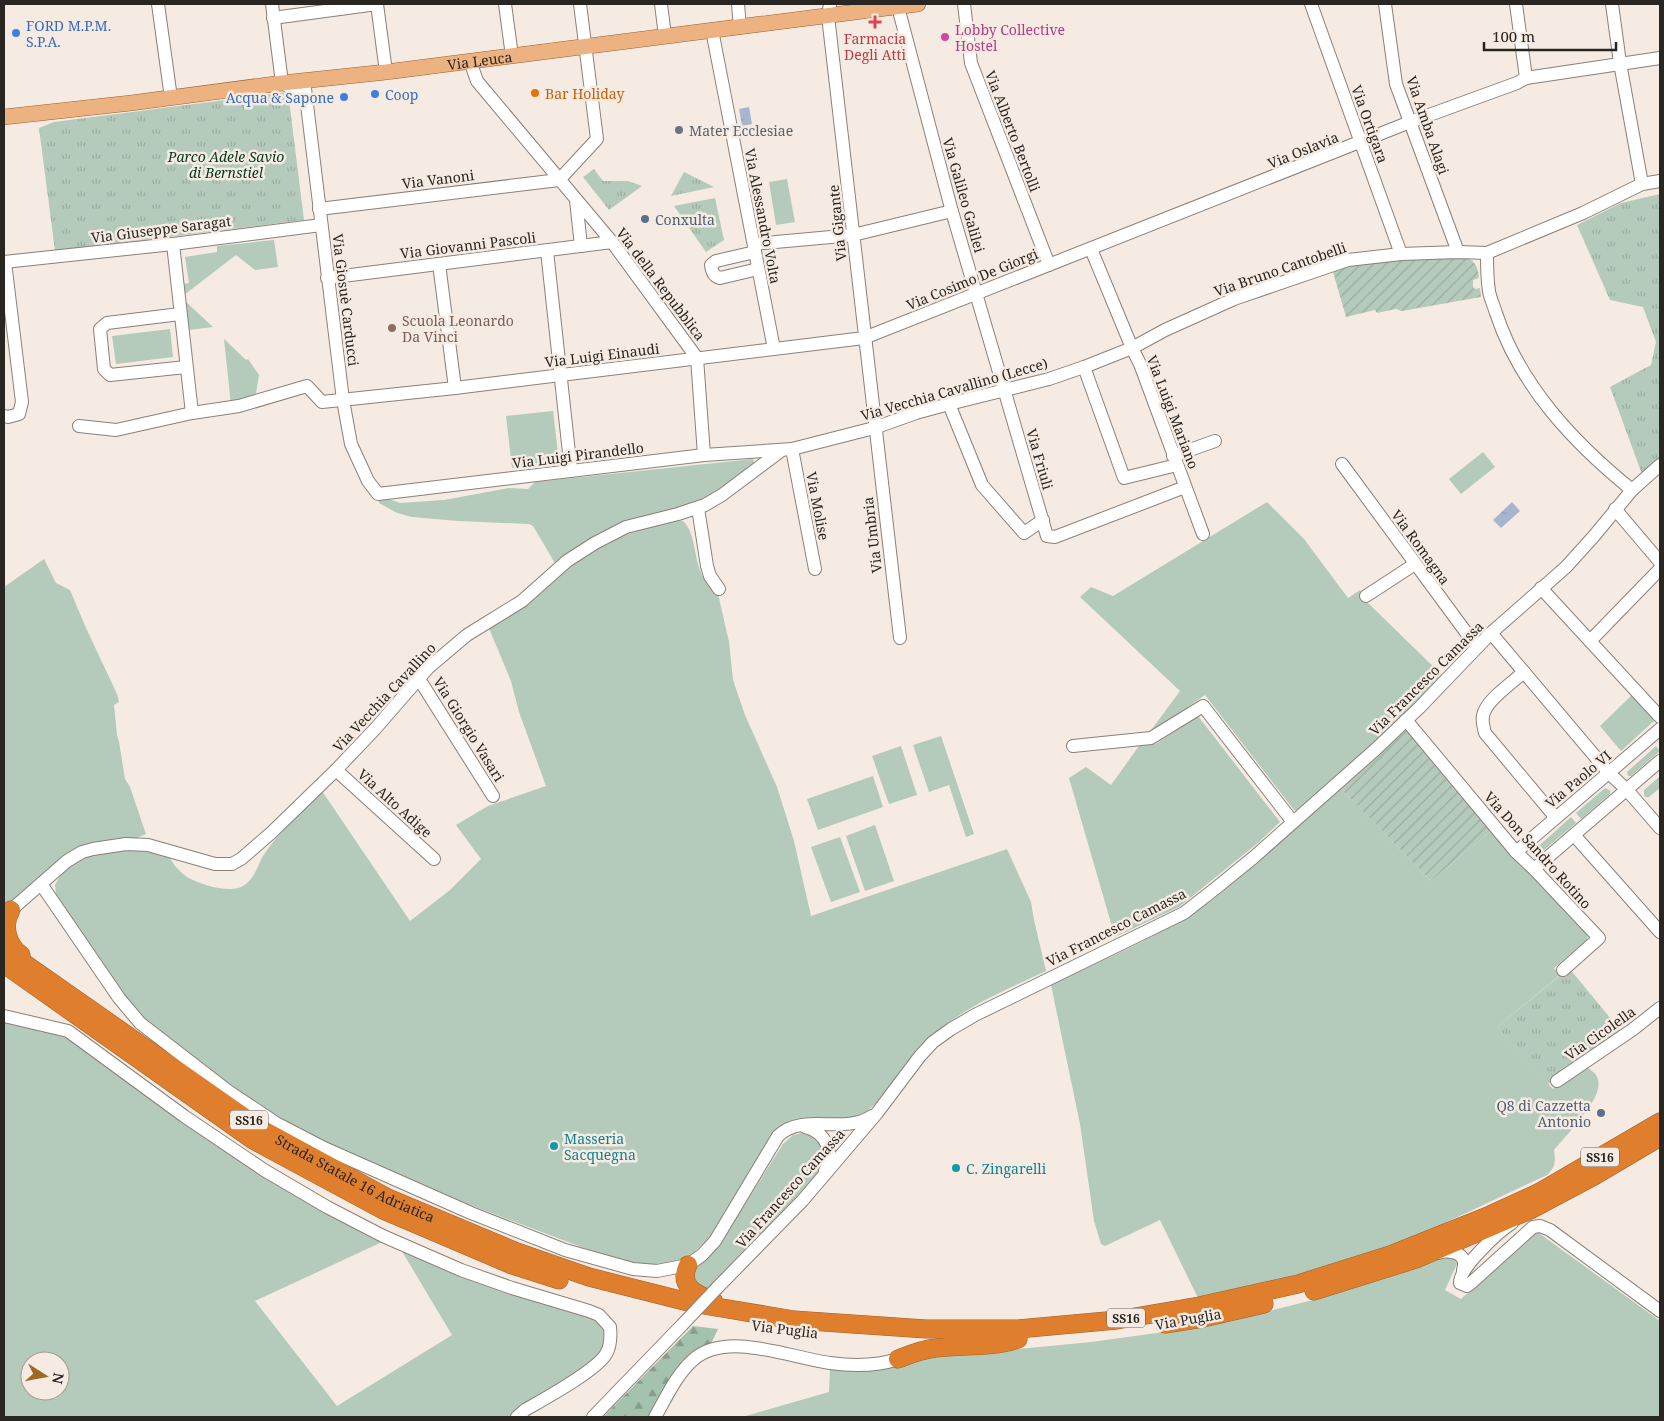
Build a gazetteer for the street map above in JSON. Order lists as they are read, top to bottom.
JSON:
{
  "streets": {
    "highway": ["SS16", "Strada Statale 16 Adriatica", "Via Puglia"],
    "main road": ["Via Leuca"],
    "street": [
      "Via Ortigara",
      "Via Amba Alagi",
      "Via Alberto Bertolli",
      "Via Oslavia",
      "Via Vanoni",
      "Via Galileo Galilei",
      "Via Alessandro Volta",
      "Via Gigante",
      "Via Giuseppe Saragat",
      "Via Giovanni Pascoli",
      "Via Bruno Cantobelli",
      "Via Cosimo De Giorgi",
      "Via della Repubblica",
      "Via Giosuè Carducci",
      "Via Luigi Einaudi",
      "Via Vecchia Cavallino (Lecce)",
      "Via Luigi Mariano",
      "Via Luigi Pirandello",
      "Via Friuli",
      "Via Molise",
      "Via Umbria",
      "Via Romagna",
      "Via Francesco Camassa",
      "Via Vecchia Cavallino",
      "Via Giorgio Vasari",
      "Via Paolo VI",
      "Via Alto Adige",
      "Via Don Sandro Rotino",
      "Via Cicolella"
    ]
  },
  "crossings": [
    ["Via Leuca", "Via Galileo Galilei"],
    ["Via Leuca", "Via Alessandro Volta"],
    ["Via Leuca", "Via Gigante"],
    ["Via Leuca", "Via della Repubblica"],
    ["Via Leuca", "Via Giosuè Carducci"],
    ["Via Ortigara", "Via Oslavia"],
    ["Via Ortigara", "Via Bruno Cantobelli"],
    ["Via Amba Alagi", "Via Oslavia"],
    ["Via Amba Alagi", "Via Bruno Cantobelli"],
    ["Via Alberto Bertolli", "Via Cosimo De Giorgi"],
    ["Via Oslavia", "Via Cosimo De Giorgi"],
    ["Via Oslavia", "Via Luigi Mariano"],
    ["Via Vanoni", "Via della Repubblica"],
    ["Via Vanoni", "Via Giosuè Carducci"],
    ["Via Galileo Galilei", "Via Cosimo De Giorgi"],
    ["Via Galileo Galilei", "Via Vecchia Cavallino (Lecce)"],
    ["Via Galileo Galilei", "Via Friuli"],
    ["Via Alessandro Volta", "Via Luigi Einaudi"],
    ["Via Gigante", "Via Cosimo De Giorgi"],
    ["Via Gigante", "Via Luigi Einaudi"],
    ["Via Gigante", "Via Vecchia Cavallino (Lecce)"],
    ["Via Gigante", "Via Umbria"],
    ["Via Giuseppe Saragat", "Via Giosuè Carducci"],
    ["Via Giovanni Pascoli", "Via della Repubblica"],
    ["Via Giovanni Pascoli", "Via Giosuè Carducci"],
    ["Via Bruno Cantobelli", "Via Vecchia Cavallino (Lecce)"],
    ["Via Bruno Cantobelli", "Via Luigi Mariano"],
    ["Via Cosimo De Giorgi", "Via Luigi Einaudi"],
    ["Via Cosimo De Giorgi", "Via Luigi Mariano"],
    ["Via della Repubblica", "Via Luigi Einaudi"],
    ["Via della Repubblica", "Via Luigi Pirandello"],
    ["Via Giosuè Carducci", "Via Luigi Einaudi"],
    ["Via Giosuè Carducci", "Via Luigi Pirandello"],
    ["Via Vecchia Cavallino (Lecce)", "Via Luigi Mariano"],
    ["Via Vecchia Cavallino (Lecce)", "Via Luigi Pirandello"],
    ["Via Vecchia Cavallino (Lecce)", "Via Friuli"],
    ["Via Vecchia Cavallino (Lecce)", "Via Molise"],
    ["Via Vecchia Cavallino (Lecce)", "Via Umbria"],
    ["Via Vecchia Cavallino (Lecce)", "Via Vecchia Cavallino"],
    ["Via Luigi Mariano", "Via Friuli"],
    ["Via Luigi Pirandello", "Via Molise"],
    ["Via Luigi Pirandello", "Via Vecchia Cavallino"],
    ["Via Molise", "Via Vecchia Cavallino"],
    ["Via Romagna", "Via Francesco Camassa"],
    ["Via Francesco Camassa", "Via Don Sandro Rotino"],
    ["Via Francesco Camassa", "Strada Statale 16 Adriatica"],
    ["Via Francesco Camassa", "Via Puglia"],
    ["Via Vecchia Cavallino", "Via Giorgio Vasari"],
    ["Via Vecchia Cavallino", "Via Alto Adige"],
    ["Via Paolo VI", "Via Don Sandro Rotino"],
    ["Strada Statale 16 Adriatica", "Via Puglia"]
  ],
  "parks": ["Parco Adele Savio di Bernstiel"],
  "places": {
    "health": ["Farmacia Degli Atti"],
    "other": [
      "FORD M.P.M. S.P.A.",
      "Lobby Collective Hostel",
      "Bar Holiday",
      "Coop",
      "Acqua & Sapone",
      "Mater Ecclesiae",
      "Conxulta",
      "Scuola Leonardo Da Vinci",
      "Q8 di Cazzetta Antonio",
      "Masseria Sacquegna",
      "C. Zingarelli"
    ]
  },
  "scale_bar": "100 m",
  "north": "right"
}
